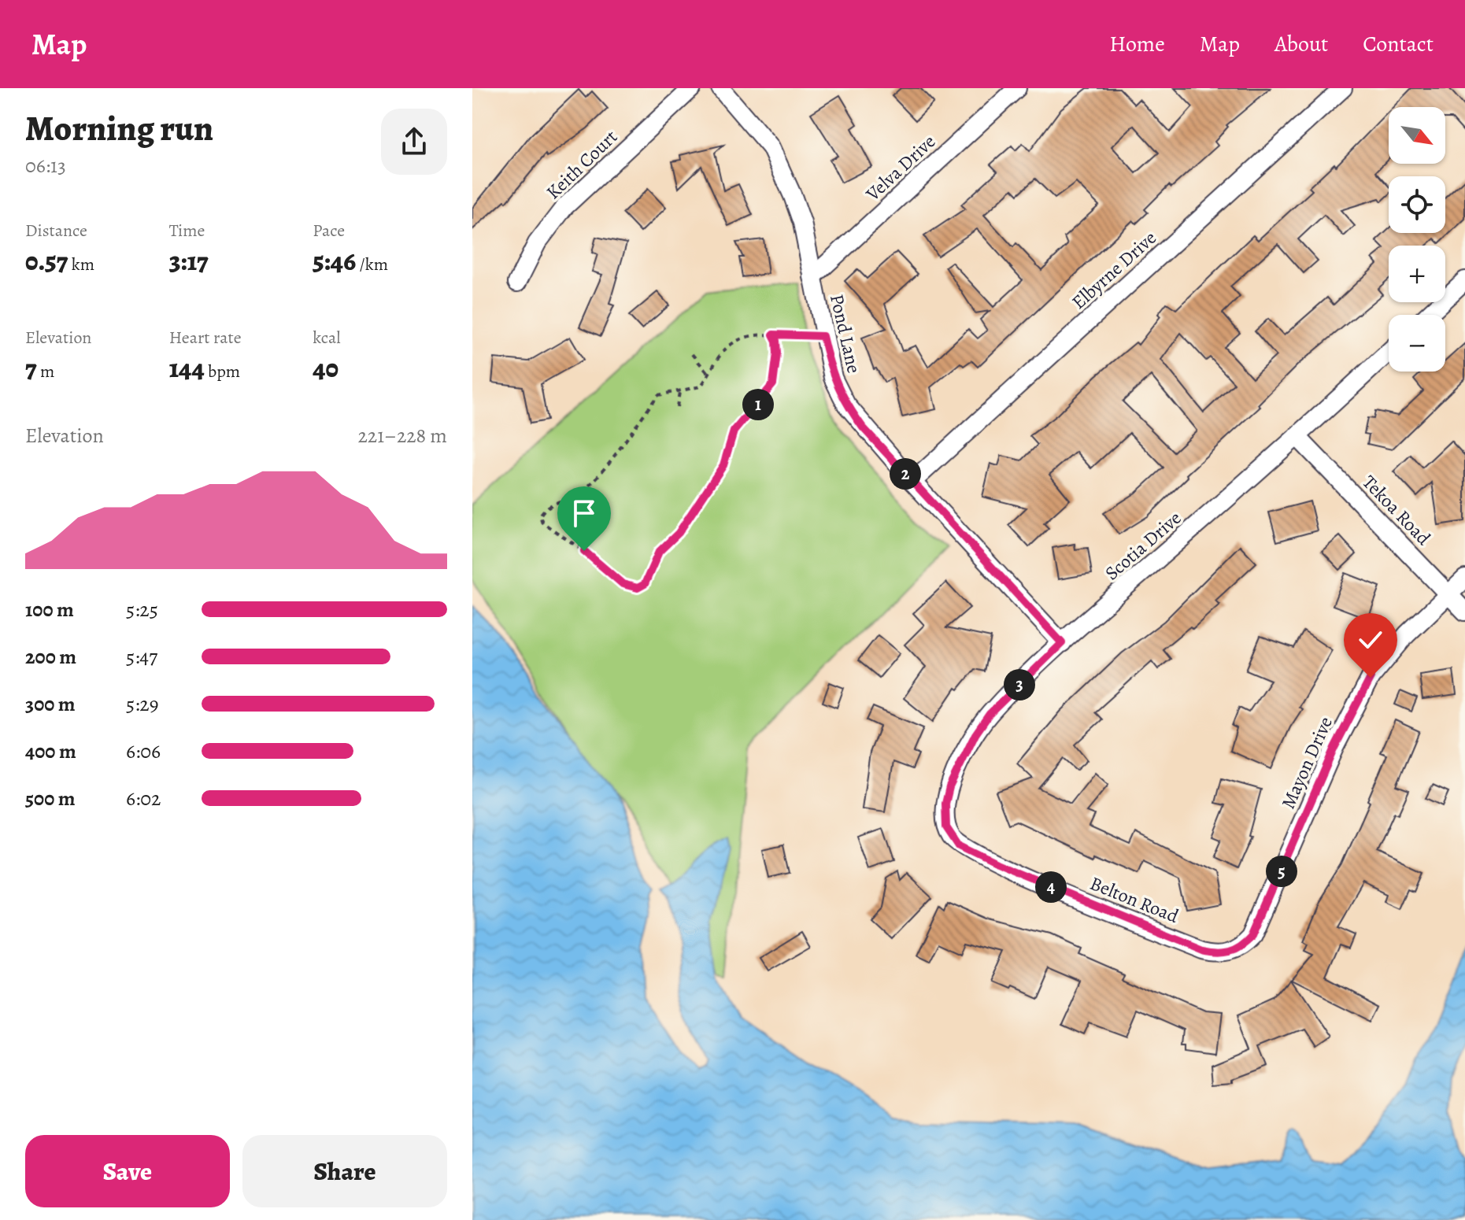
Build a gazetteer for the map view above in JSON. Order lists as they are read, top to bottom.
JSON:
{
  "streets": {
    "street": [
      "Keith Court",
      "Velva Drive",
      "Elbyrne Drive",
      "Pond Lane",
      "Tekoa Road",
      "Scotia Drive",
      "Mayon Drive",
      "Belton Road"
    ]
  },
  "crossings": [
    ["Velva Drive", "Pond Lane"],
    ["Elbyrne Drive", "Pond Lane"],
    ["Pond Lane", "Scotia Drive"],
    ["Tekoa Road", "Scotia Drive"],
    ["Tekoa Road", "Mayon Drive"],
    ["Scotia Drive", "Belton Road"],
    ["Mayon Drive", "Belton Road"]
  ],
  "north": "bottom right",
  "page": {
    "header": "Map",
    "nav": [
      "Home",
      "Map",
      "About",
      "Contact"
    ],
    "heading": ["Morning run", "06:13"],
    "map_buttons": ["+", "−"],
    "stats": [
      ["Distance", "0.57 km"],
      ["Time", "3:17"],
      ["Pace", "5:46 /km"],
      ["Elevation", "7 m"],
      ["Heart rate", "144 bpm"],
      ["kcal", "40"]
    ],
    "pins": [
      "1",
      "2",
      "3",
      "5",
      "4"
    ],
    "chart": ["Elevation", "221–228 m"],
    "list": [
      {
        "name": "100 m",
        "note": "5:25"
      },
      {
        "name": "200 m",
        "note": "5:47"
      },
      {
        "name": "300 m",
        "note": "5:29"
      },
      {
        "name": "400 m",
        "note": "6:06"
      },
      {
        "name": "500 m",
        "note": "6:02"
      }
    ],
    "buttons": ["Save", "Share"]
  }
}
